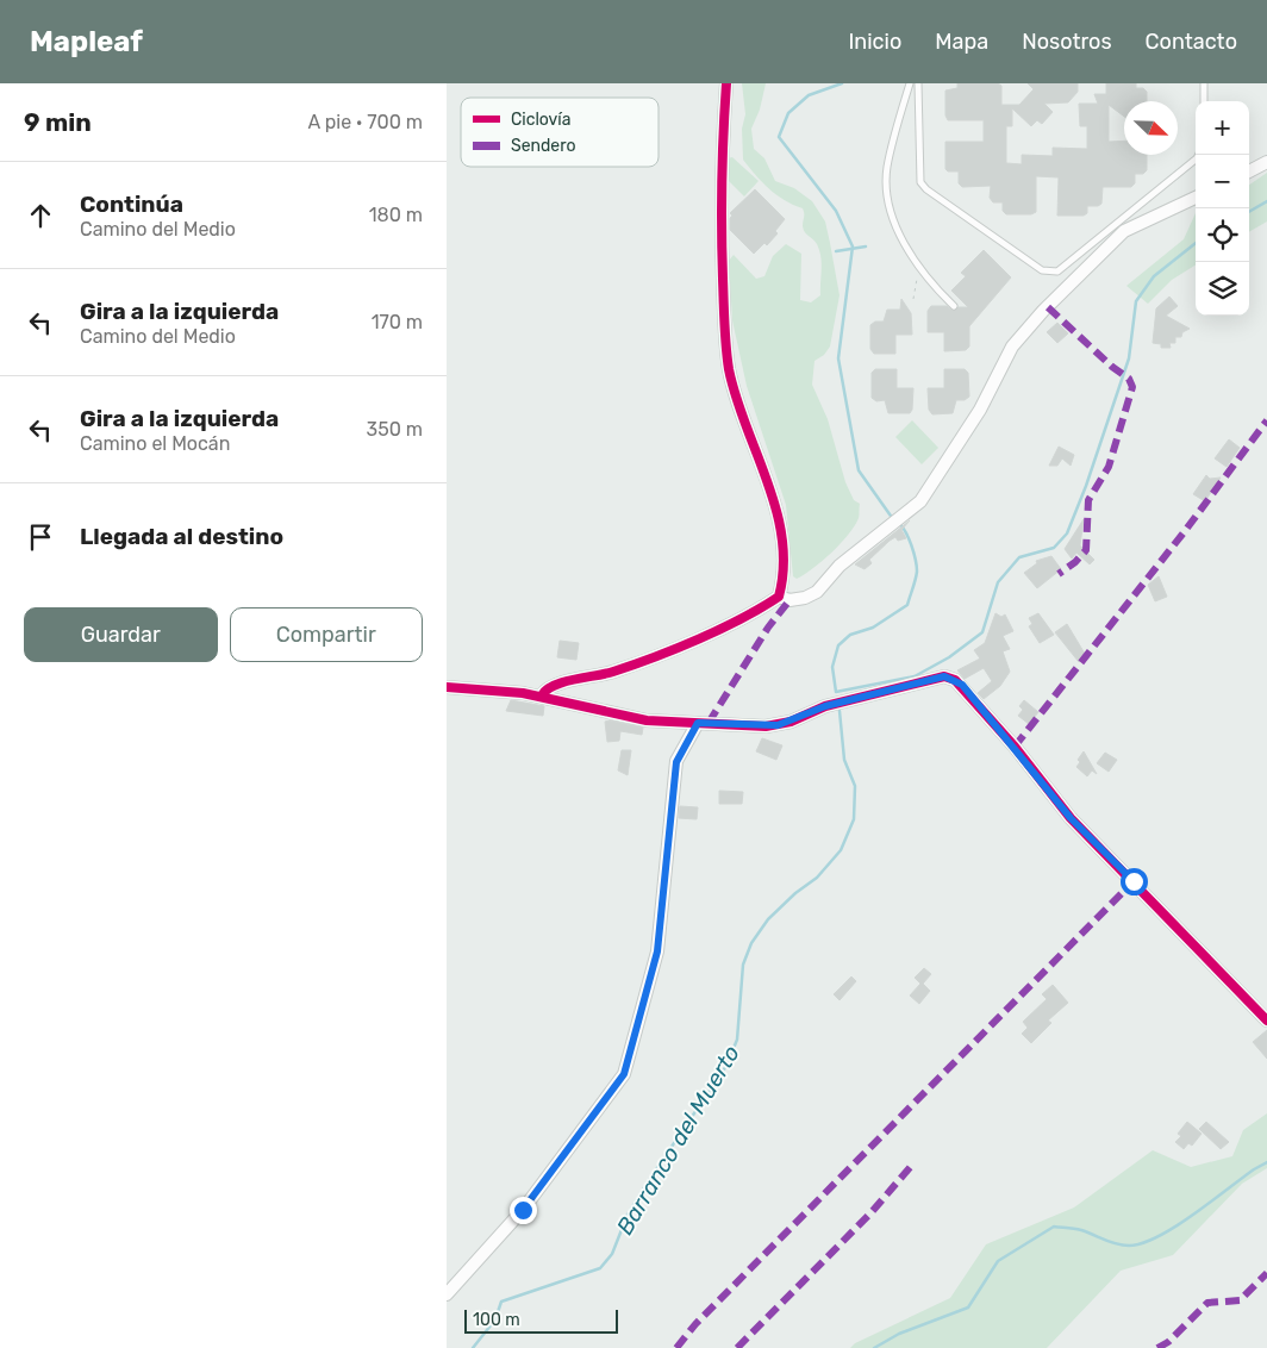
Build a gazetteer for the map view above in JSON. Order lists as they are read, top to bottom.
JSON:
{
  "water": ["Barranco del Muerto"],
  "legend": ["Ciclovía", "Sendero"],
  "scale_bar": "100 m",
  "north": "bottom right",
  "page": {
    "header": "Mapleaf",
    "nav": [
      "Inicio",
      "Mapa",
      "Nosotros",
      "Contacto"
    ],
    "heading": ["9 min", "A pie · 700 m"],
    "map_buttons": ["+", "−"],
    "list": [
      ["Continúa", "Camino del Medio", "180 m"],
      ["Gira a la izquierda", "Camino del Medio", "170 m"],
      ["Gira a la izquierda", "Camino el Mocán", "350 m"],
      "Llegada al destino"
    ],
    "buttons": ["Guardar", "Compartir"],
    "scale": "100 m"
  }
}
